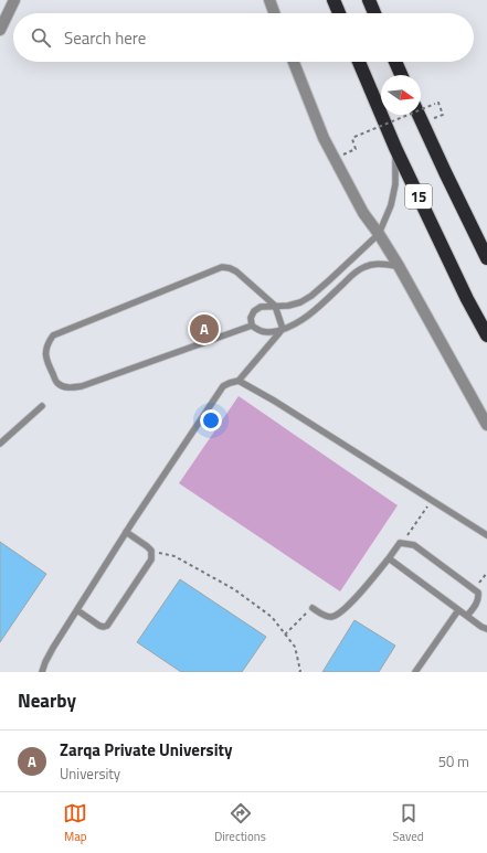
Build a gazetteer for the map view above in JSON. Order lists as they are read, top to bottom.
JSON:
{
  "streets": {
    "highway": ["15"]
  },
  "north": "right",
  "page": {
    "search": "Search here",
    "pins": "A",
    "heading": "Nearby",
    "list": [
      {
        "mark": "A",
        "name": "Zarqa Private University",
        "note": "University",
        "value": "50 m"
      }
    ],
    "nav": ["Map", "Directions", "Saved"]
  }
}
